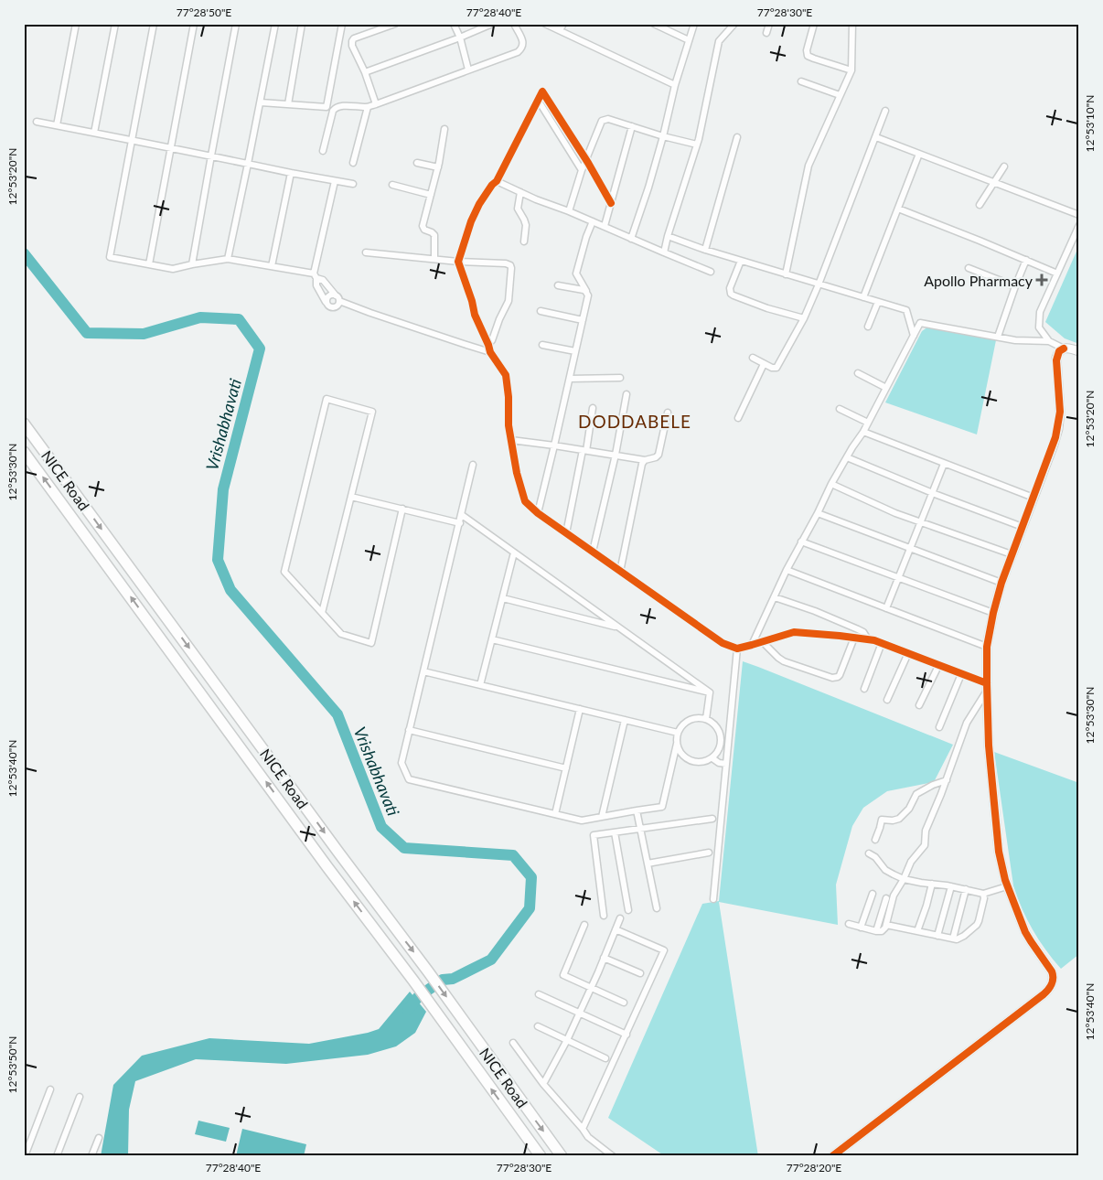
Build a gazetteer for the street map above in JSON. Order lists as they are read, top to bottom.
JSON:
{
  "streets": {
    "highway": ["NICE Road"]
  },
  "districts": ["DODDABELE"],
  "water": ["Vrishabhavati"],
  "places": {
    "health": ["Apollo Pharmacy"]
  },
  "coordinates": [
    "77°28'50\"E",
    "77°28'40\"E",
    "77°28'30\"E",
    "12°53'10\"N",
    "12°53'20\"N",
    "12°53'30\"N",
    "12°53'40\"N",
    "12°53'50\"N",
    "77°28'20\"E"
  ]
}
